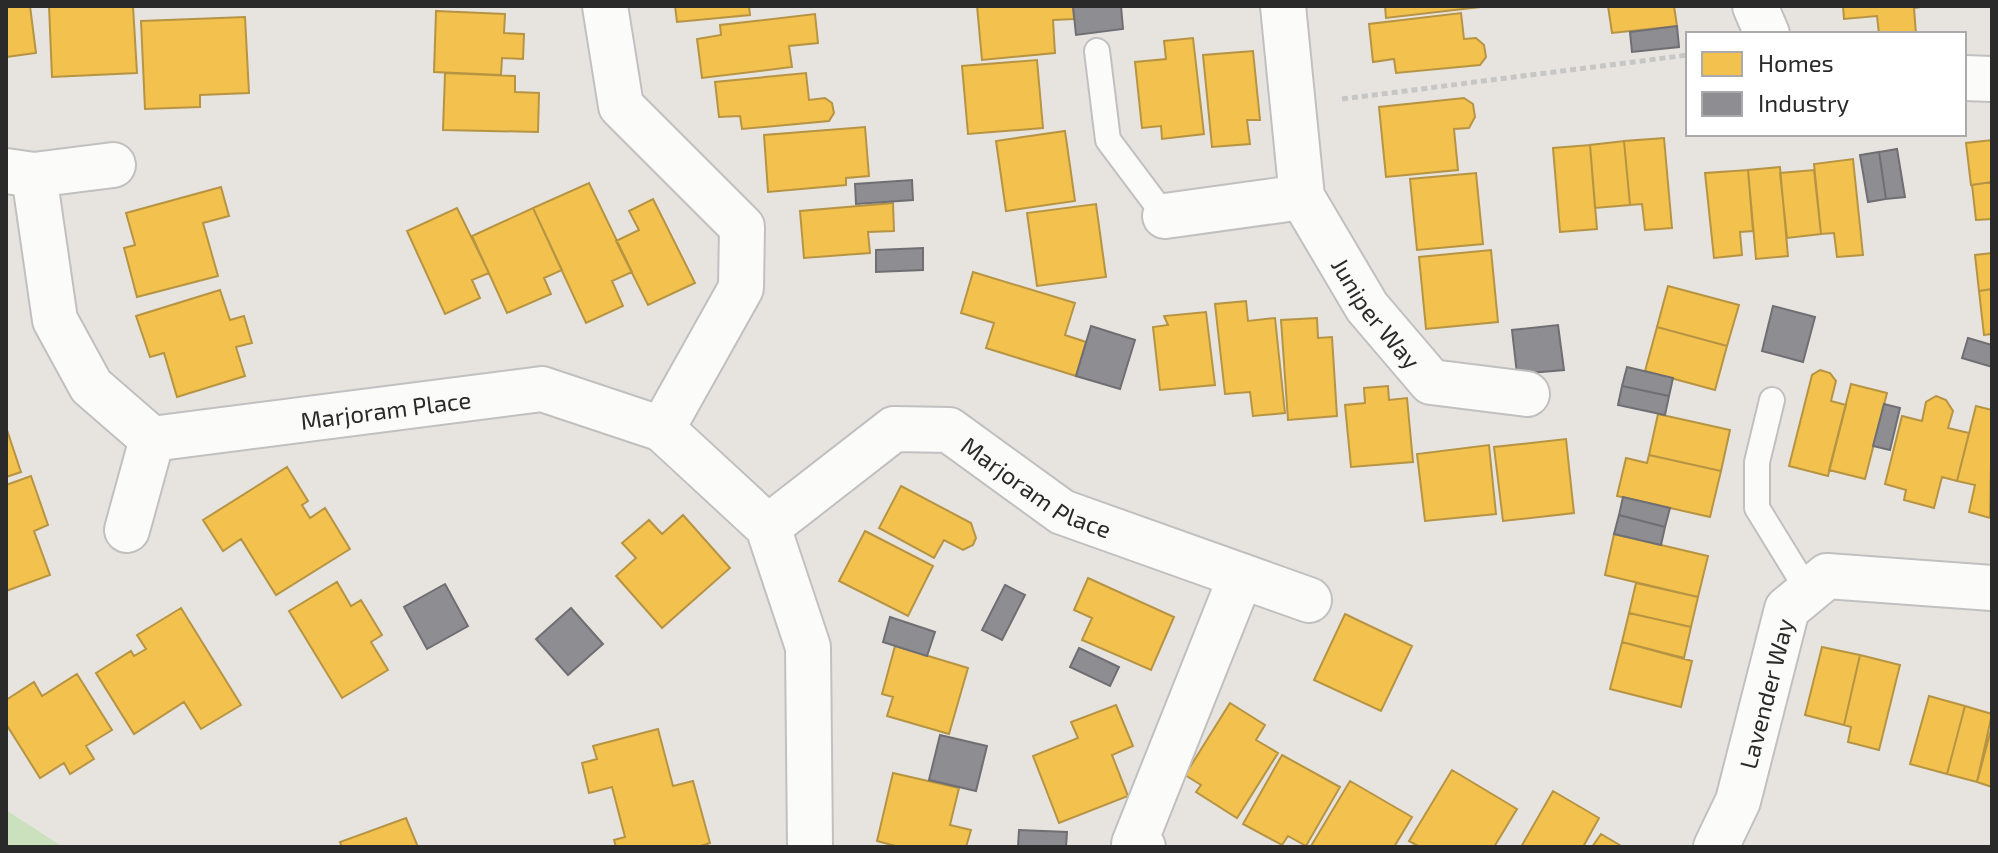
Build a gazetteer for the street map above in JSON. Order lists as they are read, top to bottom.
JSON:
{
  "streets": {
    "street": ["Juniper Way", "Marjoram Place", "Lavender Way"]
  },
  "legend": ["Homes", "Industry"]
}
